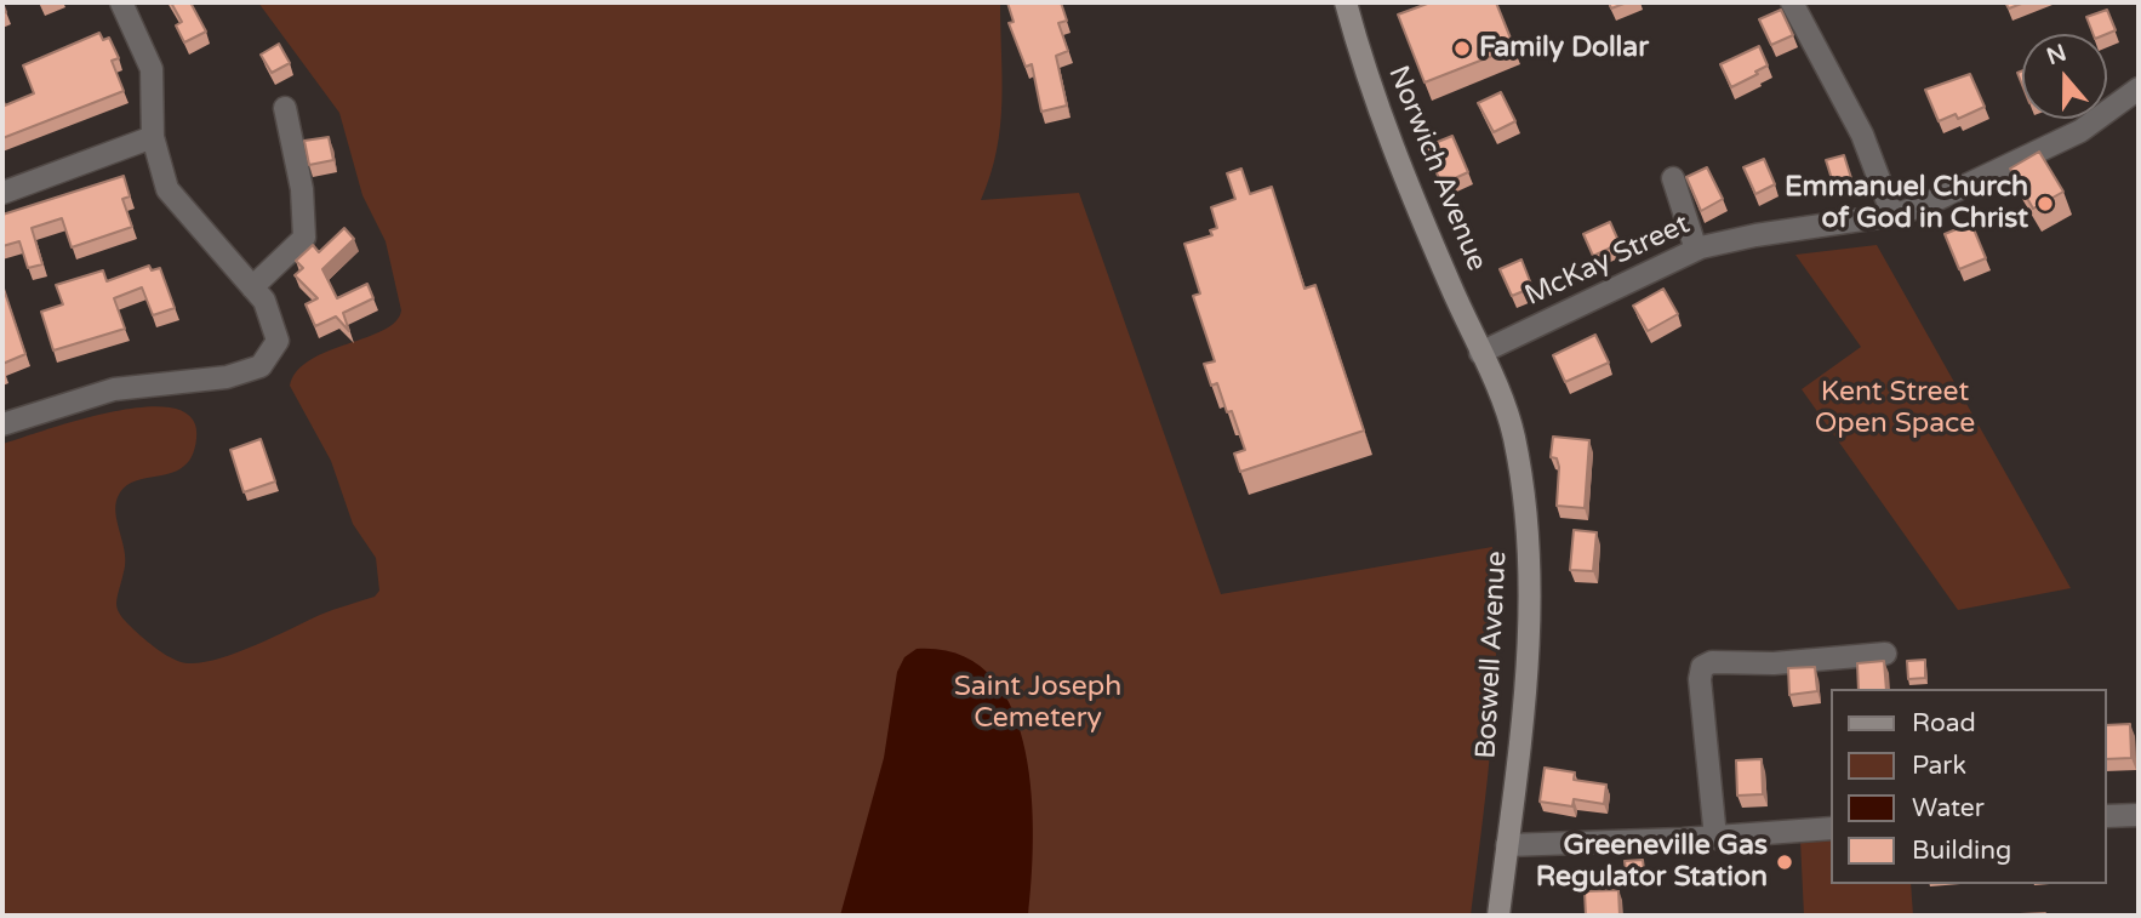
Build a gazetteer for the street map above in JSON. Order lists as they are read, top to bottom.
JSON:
{
  "streets": {
    "main road": ["Norwich Avenue", "Boswell Avenue"],
    "street": ["McKay Street"]
  },
  "crossings": [
    ["Norwich Avenue", "McKay Street"],
    ["Norwich Avenue", "Boswell Avenue"],
    ["McKay Street", "Boswell Avenue"]
  ],
  "parks": ["Kent Street Open Space", "Saint Joseph Cemetery"],
  "places": ["Family Dollar", "Emmanuel Church of God in Christ", "Greeneville Gas Regulator Station"],
  "legend": [
    "Road",
    "Park",
    "Water",
    "Building"
  ],
  "north": "top"
}
